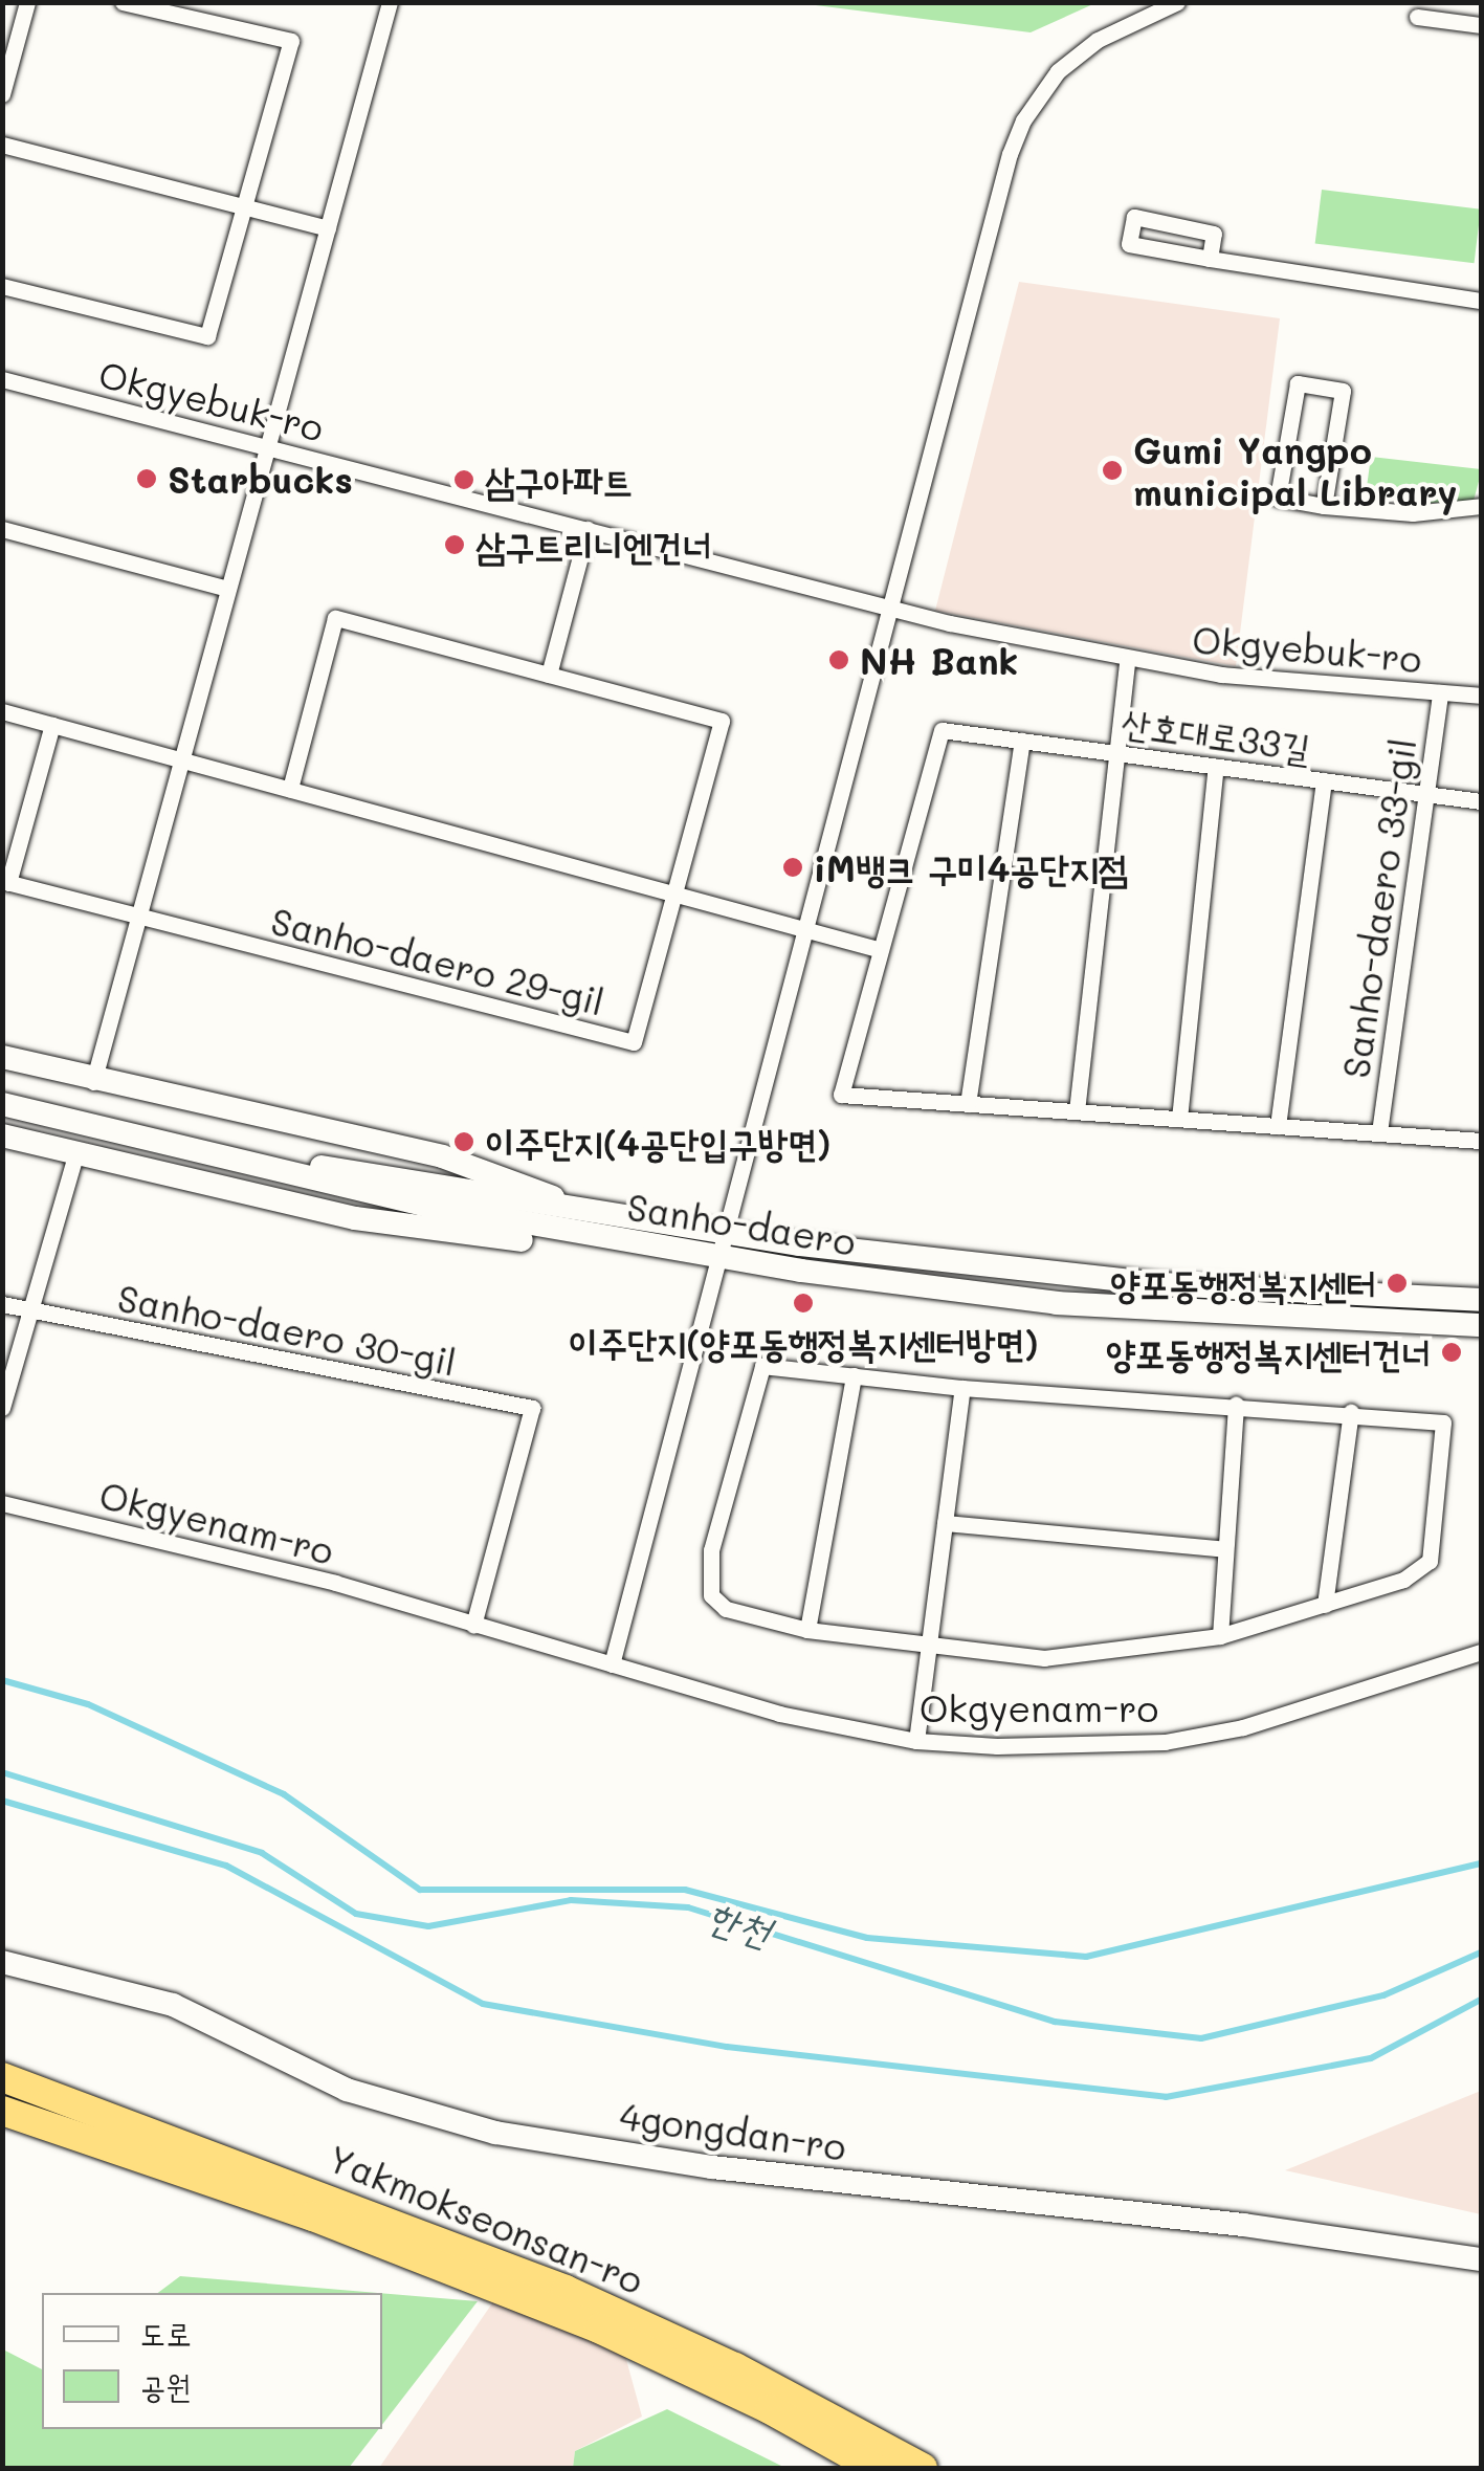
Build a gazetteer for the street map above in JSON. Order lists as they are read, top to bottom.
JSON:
{
  "streets": {
    "highway": ["Yakmokseonsan-ro"],
    "street": [
      "Okgyebuk-ro",
      "산호대로33길",
      "Sanho-daero 33-gil",
      "Sanho-daero 29-gil",
      "Sanho-daero",
      "Sanho-daero 30-gil",
      "Okgyenam-ro",
      "4gongdan-ro"
    ]
  },
  "crossings": [
    ["Okgyebuk-ro", "Sanho-daero 33-gil"],
    ["산호대로33길", "Sanho-daero 33-gil"],
    ["Sanho-daero 30-gil", "Okgyenam-ro"]
  ],
  "water": ["한천"],
  "places": [
    "Gumi Yangpo municipal Library",
    "Starbucks",
    "삼구아파트",
    "삼구트리니엔건너",
    "NH Bank",
    "iM뱅크 구미4공단지점",
    "이주단지(4공단입구방면)",
    "양포동행정복지센터",
    "이주단지(양포동행정복지센터방면)",
    "양포동행정복지센터건너"
  ],
  "legend": ["도로", "공원"]
}
